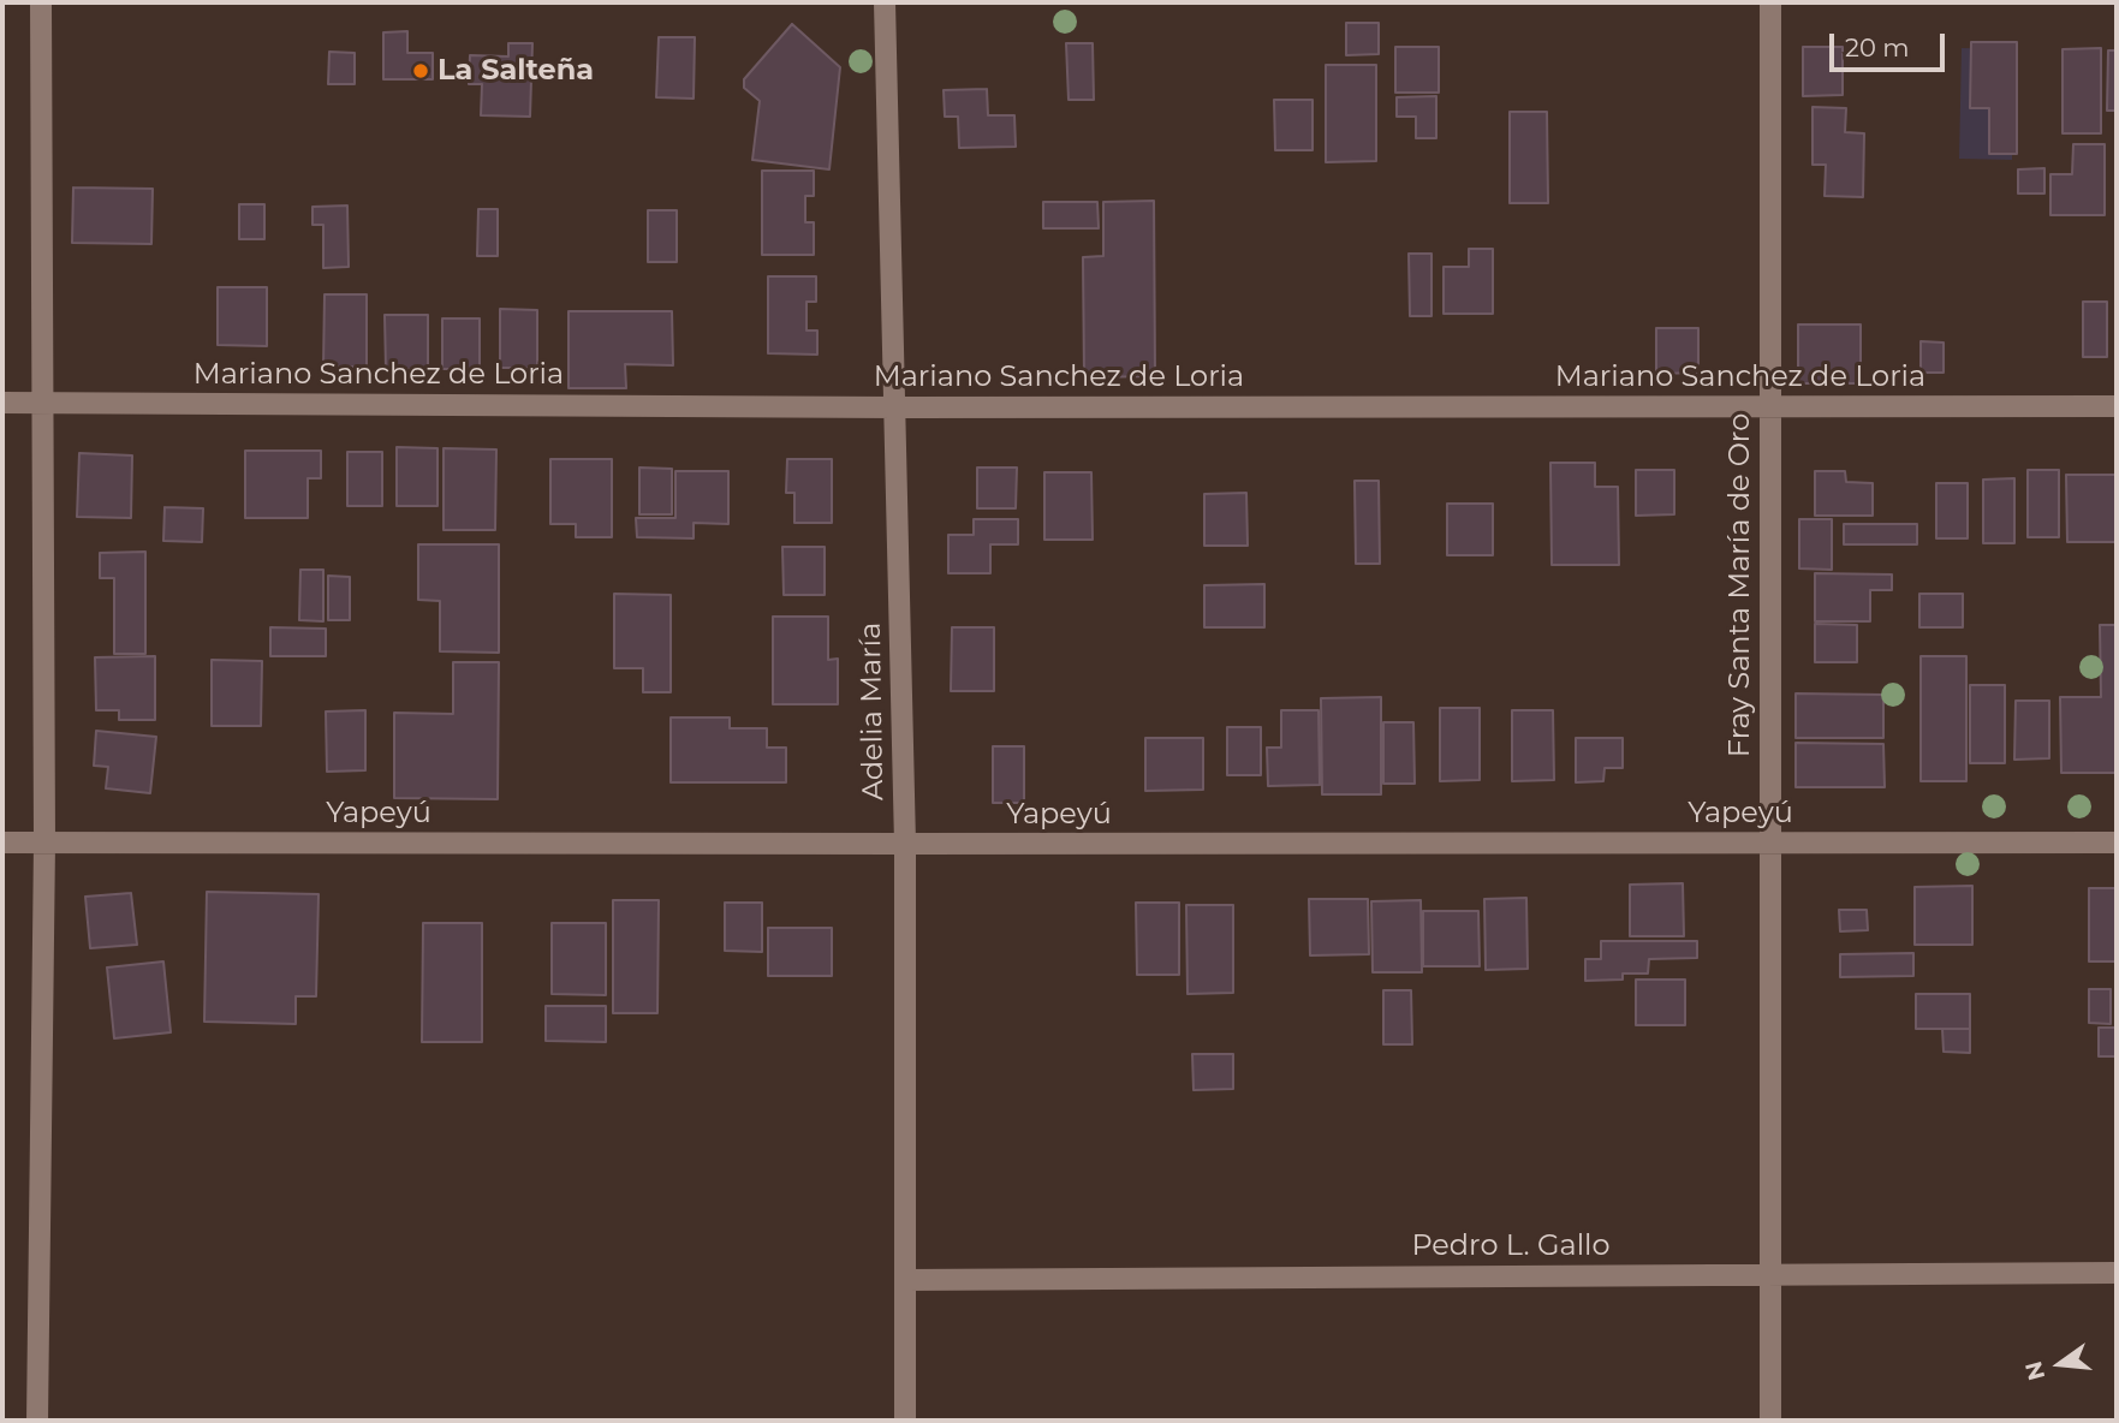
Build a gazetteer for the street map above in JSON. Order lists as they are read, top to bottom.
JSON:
{
  "streets": {
    "street": [
      "Mariano Sanchez de Loria",
      "Fray Santa María de Oro",
      "Adelia María",
      "Yapeyú",
      "Pedro L. Gallo"
    ]
  },
  "crossings": [
    ["Mariano Sanchez de Loria", "Fray Santa María de Oro"],
    ["Mariano Sanchez de Loria", "Adelia María"],
    ["Fray Santa María de Oro", "Yapeyú"],
    ["Fray Santa María de Oro", "Pedro L. Gallo"],
    ["Adelia María", "Yapeyú"],
    ["Adelia María", "Pedro L. Gallo"]
  ],
  "places": ["La Salteña"],
  "scale_bar": "20 m",
  "north": "left"
}
